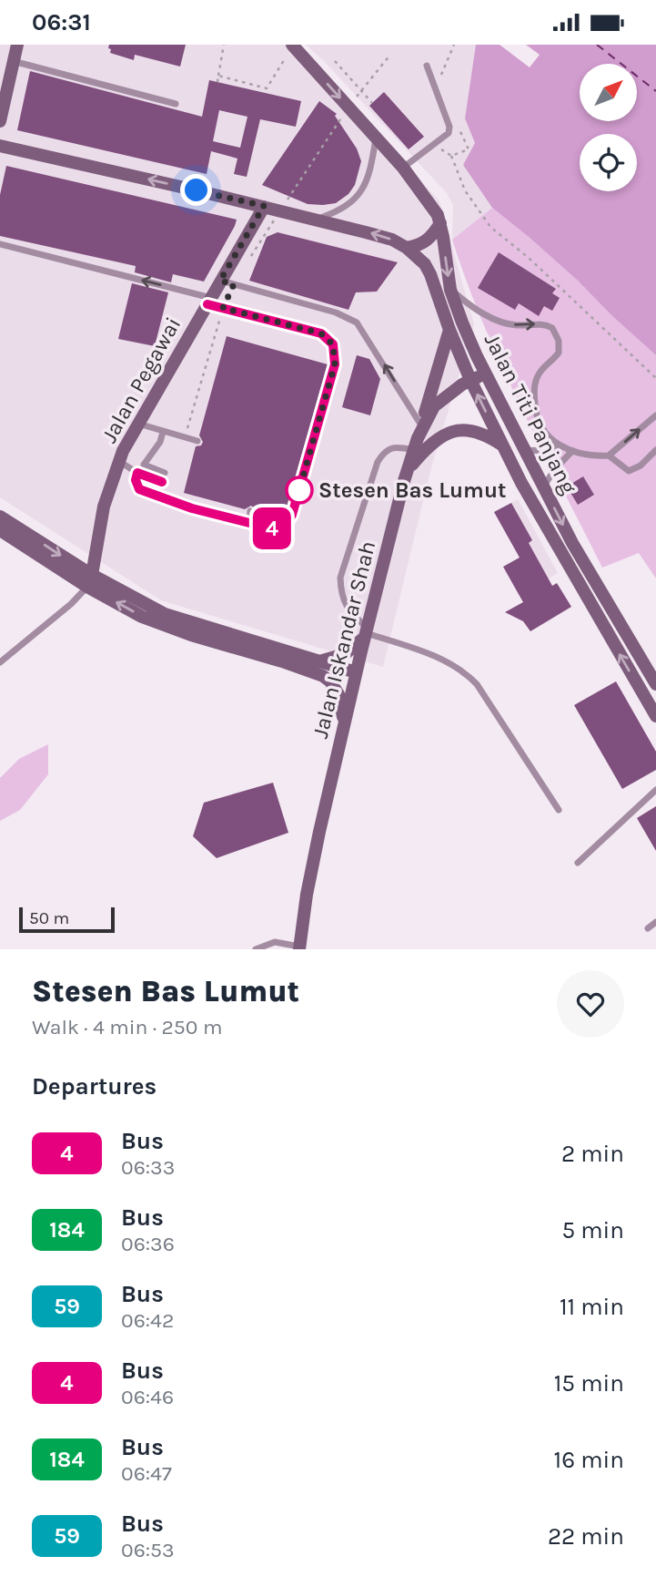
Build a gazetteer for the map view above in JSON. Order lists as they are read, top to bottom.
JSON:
{
  "streets": {
    "street": ["Jalan Pegawai", "Jalan Titi Panjang", "Jalan Iskandar Shah"]
  },
  "crossings": [
    ["Jalan Titi Panjang", "Jalan Iskandar Shah"]
  ],
  "places": ["Stesen Bas Lumut"],
  "lines": ["bus line 4"],
  "scale_bar": "50 m",
  "north": "top right",
  "page": {
    "status": "06:31",
    "on_map": "4",
    "scale": "50 m",
    "heading": [
      ["Stesen Bas Lumut", "Walk · 4 min · 250 m"],
      "Departures"
    ],
    "list": [
      {
        "mark": "4",
        "name": "Bus",
        "note": "06:33",
        "value": "2 min"
      },
      {
        "mark": "184",
        "name": "Bus",
        "note": "06:36",
        "value": "5 min"
      },
      {
        "mark": "59",
        "name": "Bus",
        "note": "06:42",
        "value": "11 min"
      },
      {
        "mark": "4",
        "name": "Bus",
        "note": "06:46",
        "value": "15 min"
      },
      {
        "mark": "184",
        "name": "Bus",
        "note": "06:47",
        "value": "16 min"
      },
      {
        "mark": "59",
        "name": "Bus",
        "note": "06:53",
        "value": "22 min"
      }
    ]
  }
}
